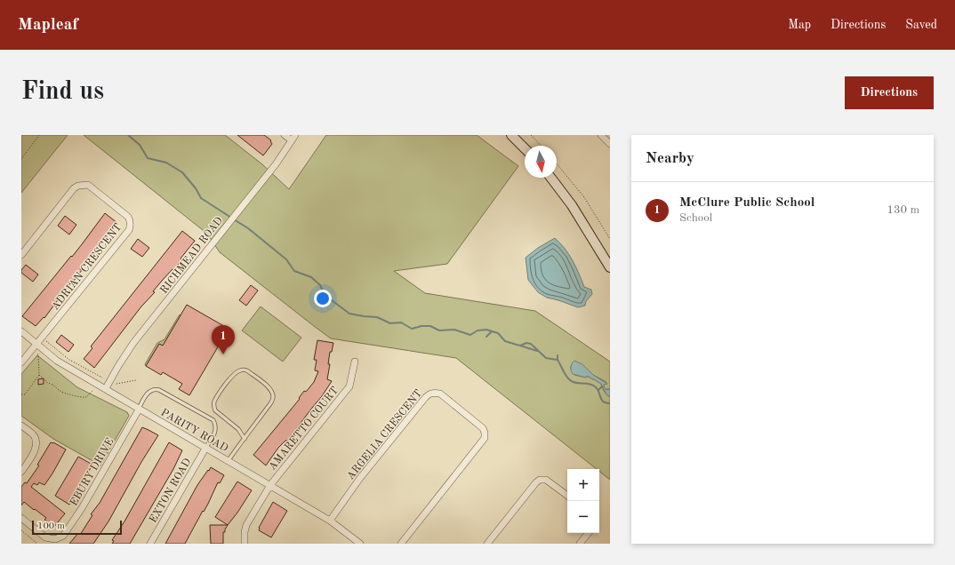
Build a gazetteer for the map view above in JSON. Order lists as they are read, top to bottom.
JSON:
{
  "streets": {
    "street": [
      "RICHMEAD ROAD",
      "ADRIAN CRESCENT",
      "AMARETTO COURT",
      "PARITY ROAD",
      "ARGELIA CRESCENT",
      "EBURY DRIVE",
      "EXTON ROAD"
    ]
  },
  "crossings": [
    ["RICHMEAD ROAD", "PARITY ROAD"],
    ["ADRIAN CRESCENT", "PARITY ROAD"],
    ["AMARETTO COURT", "PARITY ROAD"],
    ["PARITY ROAD", "ARGELIA CRESCENT"],
    ["PARITY ROAD", "EBURY DRIVE"],
    ["PARITY ROAD", "EXTON ROAD"]
  ],
  "scale_bar": "100 m",
  "north": "bottom",
  "page": {
    "header": "Mapleaf",
    "nav": ["Map", "Directions", "Saved"],
    "buttons": "Directions",
    "title": "Find us",
    "heading": "Nearby",
    "list": [
      {
        "mark": "1",
        "name": "McClure Public School",
        "note": "School",
        "value": "130 m"
      }
    ],
    "pins": "1",
    "map_buttons": ["+", "−"],
    "scale": "100 m"
  }
}
